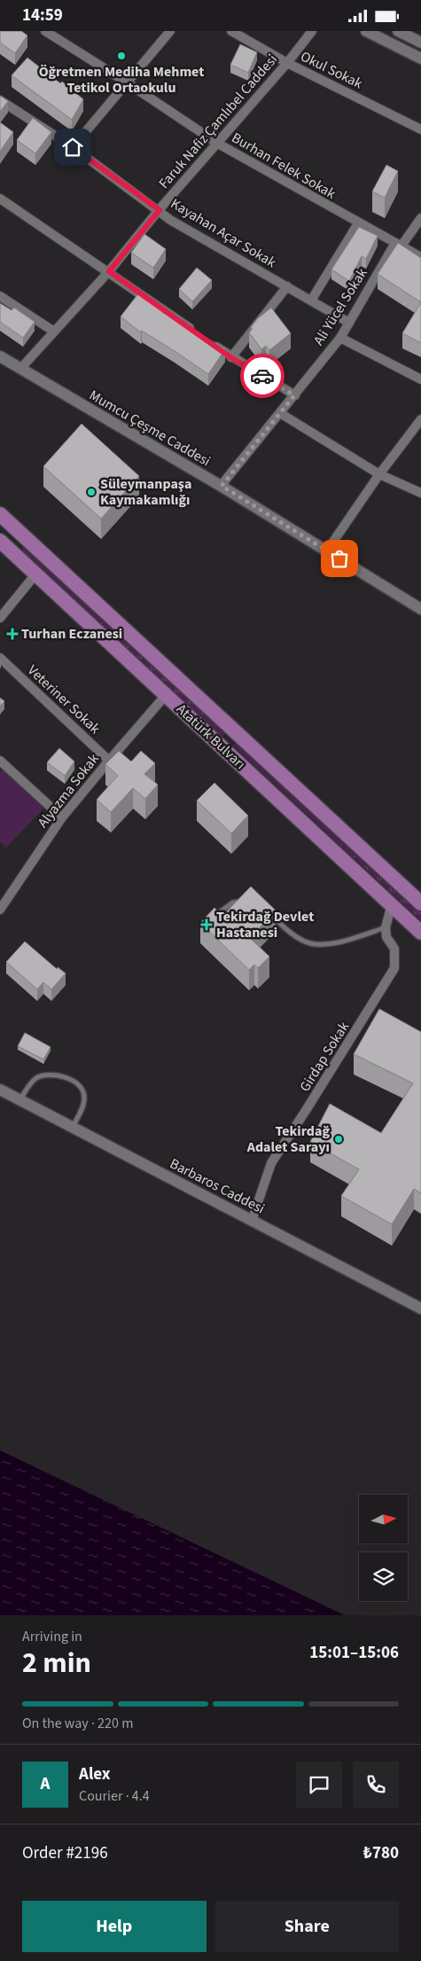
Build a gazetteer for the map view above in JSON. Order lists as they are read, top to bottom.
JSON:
{
  "streets": {
    "main road": ["Atatürk Bulvarı"],
    "street": [
      "Okul Sokak",
      "Faruk Nafiz Çamlıbel Caddesi",
      "Burhan Felek Sokak",
      "Kayahan Açar Sokak",
      "Ali Yücel Sokak",
      "Mumcu Çeşme Caddesi",
      "Veteriner Sokak",
      "Alyazma Sokak",
      "Girdap Sokak",
      "Barbaros Caddesi"
    ]
  },
  "crossings": [
    ["Okul Sokak", "Faruk Nafiz Çamlıbel Caddesi"],
    ["Faruk Nafiz Çamlıbel Caddesi", "Burhan Felek Sokak"],
    ["Faruk Nafiz Çamlıbel Caddesi", "Kayahan Açar Sokak"],
    ["Faruk Nafiz Çamlıbel Caddesi", "Mumcu Çeşme Caddesi"],
    ["Burhan Felek Sokak", "Ali Yücel Sokak"],
    ["Kayahan Açar Sokak", "Ali Yücel Sokak"],
    ["Ali Yücel Sokak", "Mumcu Çeşme Caddesi"],
    ["Veteriner Sokak", "Alyazma Sokak"],
    ["Atatürk Bulvarı", "Alyazma Sokak"],
    ["Girdap Sokak", "Barbaros Caddesi"]
  ],
  "places": {
    "other": ["Öğretmen Mediha Mehmet Tetikol Ortaokulu", "Süleymanpaşa Kaymakamlığı", "Tekirdağ Adalet Sarayı"],
    "health": ["Turhan Eczanesi", "Tekirdağ Devlet Hastanesi"]
  },
  "north": "right",
  "page": {
    "status": "14:59",
    "heading": ["2 min", "Arriving in", "15:01–15:06"],
    "panel": [
      "Alex",
      "Courier · 4.4",
      "Order #2196",
      "₺780"
    ],
    "bar": "On the way · 220 m",
    "round": "A",
    "buttons": ["Help", "Share"]
  }
}
